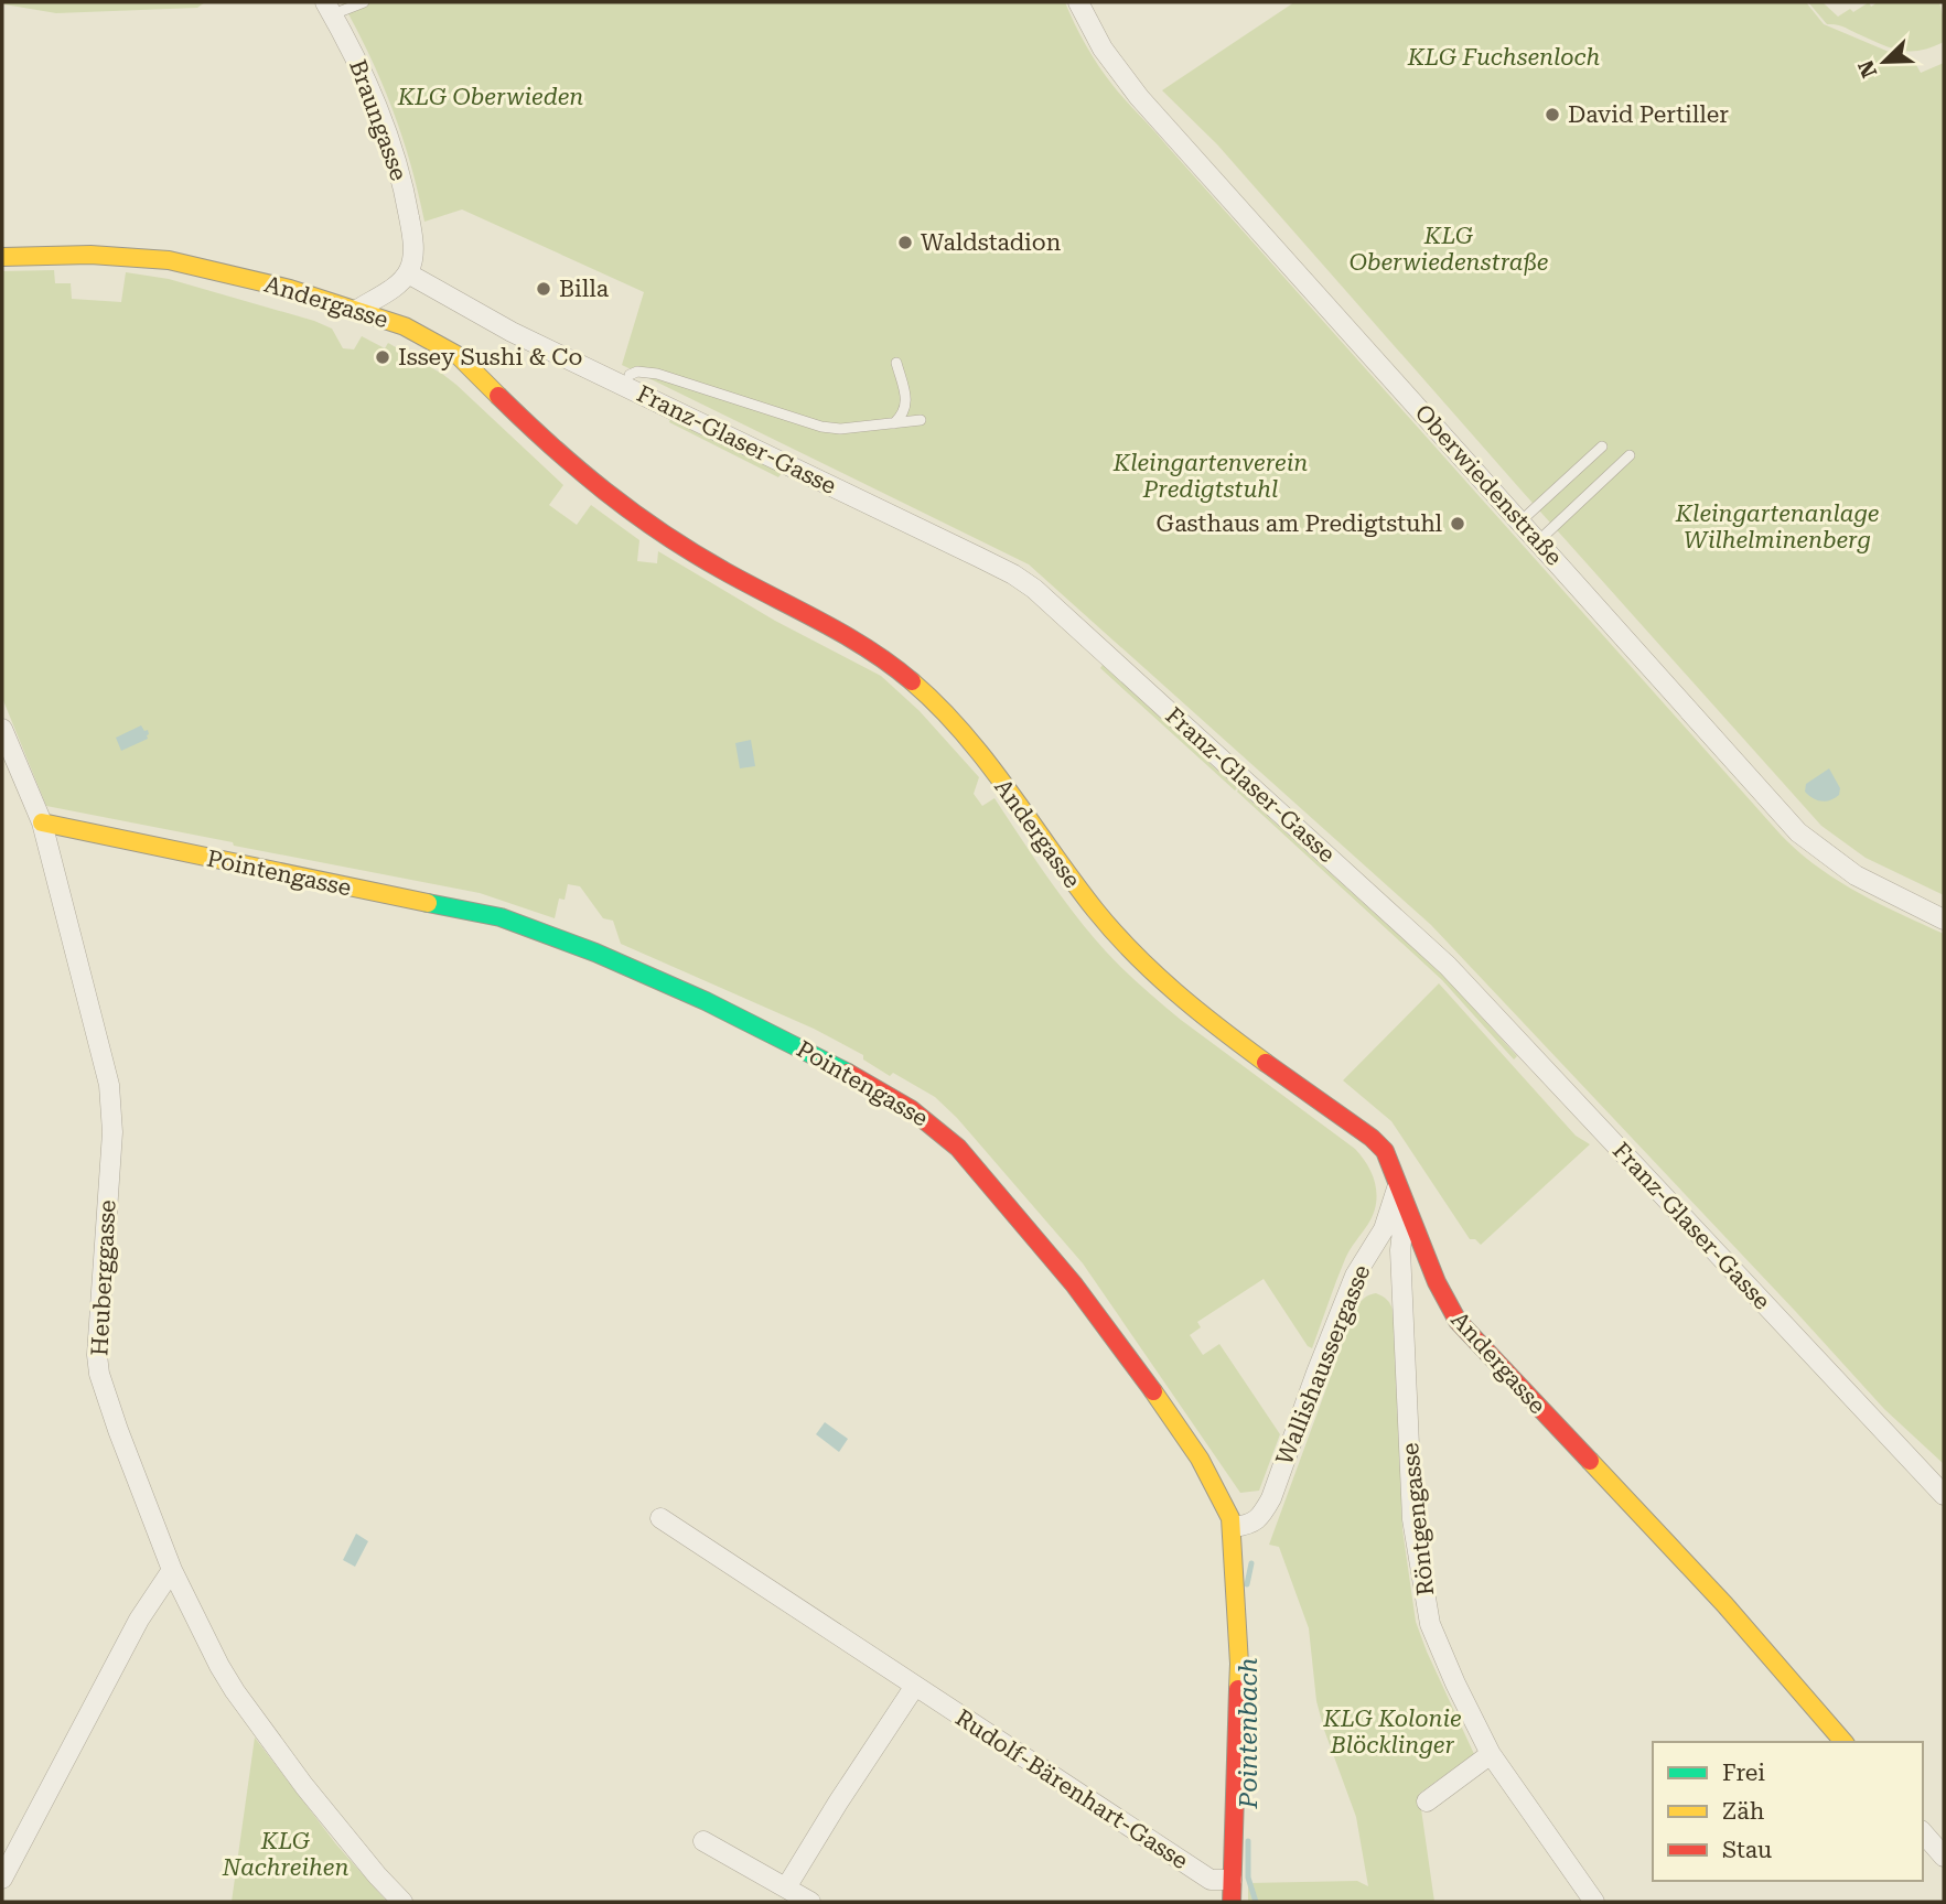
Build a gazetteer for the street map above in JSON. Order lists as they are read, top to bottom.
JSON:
{
  "streets": {
    "street": [
      "Braungasse",
      "Andergasse",
      "Franz-Glaser-Gasse",
      "Oberwiedenstraße",
      "Pointengasse",
      "Heuberggasse",
      "Wallishaussergasse",
      "Röntgengasse",
      "Rudolf-Bärenhart-Gasse"
    ]
  },
  "crossings": [
    ["Braungasse", "Franz-Glaser-Gasse"],
    ["Andergasse", "Wallishaussergasse"],
    ["Andergasse", "Röntgengasse"],
    ["Pointengasse", "Heuberggasse"],
    ["Pointengasse", "Wallishaussergasse"],
    ["Pointengasse", "Rudolf-Bärenhart-Gasse"],
    ["Wallishaussergasse", "Röntgengasse"]
  ],
  "water": ["Pointenbach"],
  "parks": [
    "KLG Fuchsenloch",
    "KLG Oberwieden",
    "KLG Oberwiedenstraße",
    "Kleingartenverein Predigtstuhl",
    "Kleingartenanlage Wilhelminenberg",
    "KLG Kolonie Blöcklinger",
    "KLG Nachreihen"
  ],
  "places": [
    "David Pertiller",
    "Waldstadion",
    "Billa",
    "Issey Sushi & Co",
    "Gasthaus am Predigtstuhl"
  ],
  "legend": ["Frei", "Zäh", "Stau"],
  "north": "bottom left"
}
